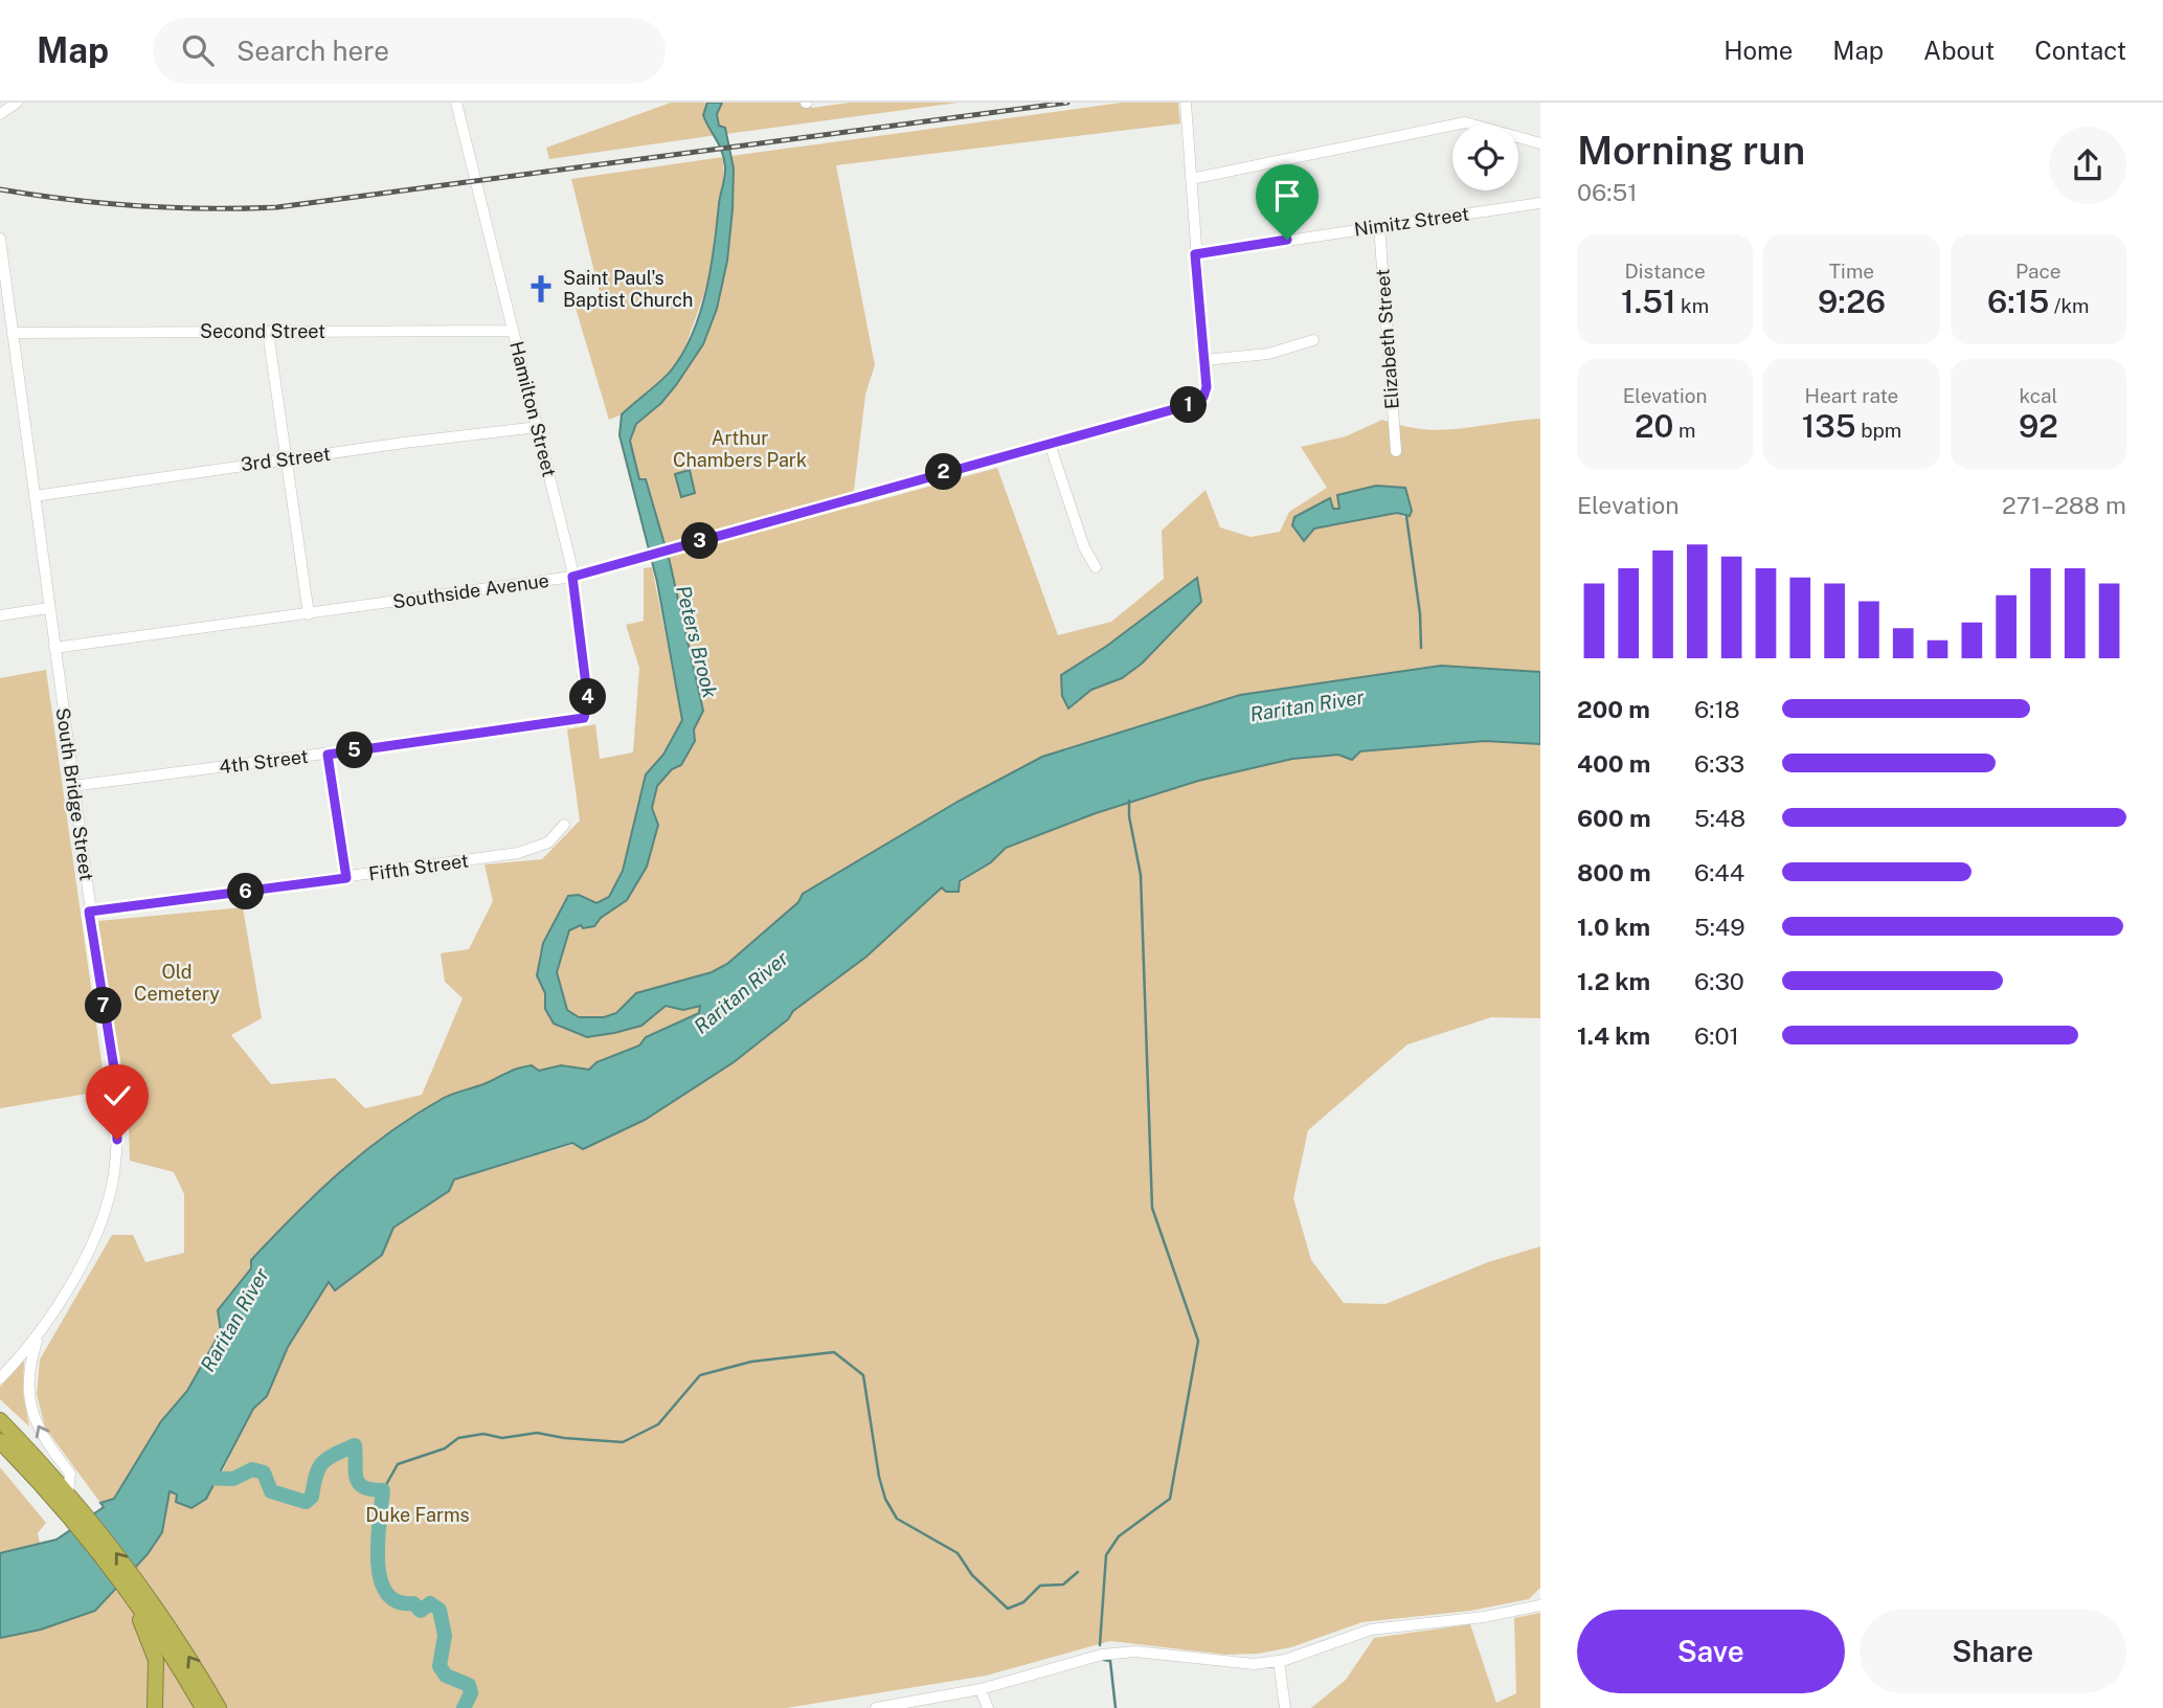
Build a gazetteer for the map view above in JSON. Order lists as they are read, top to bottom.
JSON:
{
  "streets": {
    "street": [
      "Nimitz Street",
      "Second Street",
      "Elizabeth Street",
      "Hamilton Street",
      "3rd Street",
      "Southside Avenue",
      "4th Street",
      "South Bridge Street",
      "Fifth Street"
    ]
  },
  "crossings": [
    ["Nimitz Street", "Elizabeth Street"],
    ["Second Street", "Hamilton Street"],
    ["Second Street", "South Bridge Street"],
    ["Hamilton Street", "3rd Street"],
    ["Hamilton Street", "Southside Avenue"],
    ["Hamilton Street", "4th Street"],
    ["3rd Street", "South Bridge Street"],
    ["Southside Avenue", "South Bridge Street"],
    ["4th Street", "South Bridge Street"],
    ["South Bridge Street", "Fifth Street"]
  ],
  "water": ["Peters Brook", "Raritan River"],
  "parks": ["Arthur Chambers Park", "Old Cemetery", "Duke Farms"],
  "places": {
    "church": ["Saint Paul's Baptist Church"]
  },
  "page": {
    "header": "Map",
    "search": "Search here",
    "nav": [
      "Home",
      "Map",
      "About",
      "Contact"
    ],
    "heading": ["Morning run", "06:51"],
    "stats": [
      ["Distance", "1.51 km"],
      ["Time", "9:26"],
      ["Pace", "6:15 /km"],
      ["Elevation", "20 m"],
      ["Heart rate", "135 bpm"],
      ["kcal", "92"]
    ],
    "pins": [
      "1",
      "2",
      "3",
      "4",
      "5",
      "6",
      "7"
    ],
    "chart": ["Elevation", "271–288 m"],
    "list": [
      {
        "name": "200 m",
        "note": "6:18"
      },
      {
        "name": "400 m",
        "note": "6:33"
      },
      {
        "name": "600 m",
        "note": "5:48"
      },
      {
        "name": "800 m",
        "note": "6:44"
      },
      {
        "name": "1.0 km",
        "note": "5:49"
      },
      {
        "name": "1.2 km",
        "note": "6:30"
      },
      {
        "name": "1.4 km",
        "note": "6:01"
      }
    ],
    "buttons": ["Save", "Share"]
  }
}
